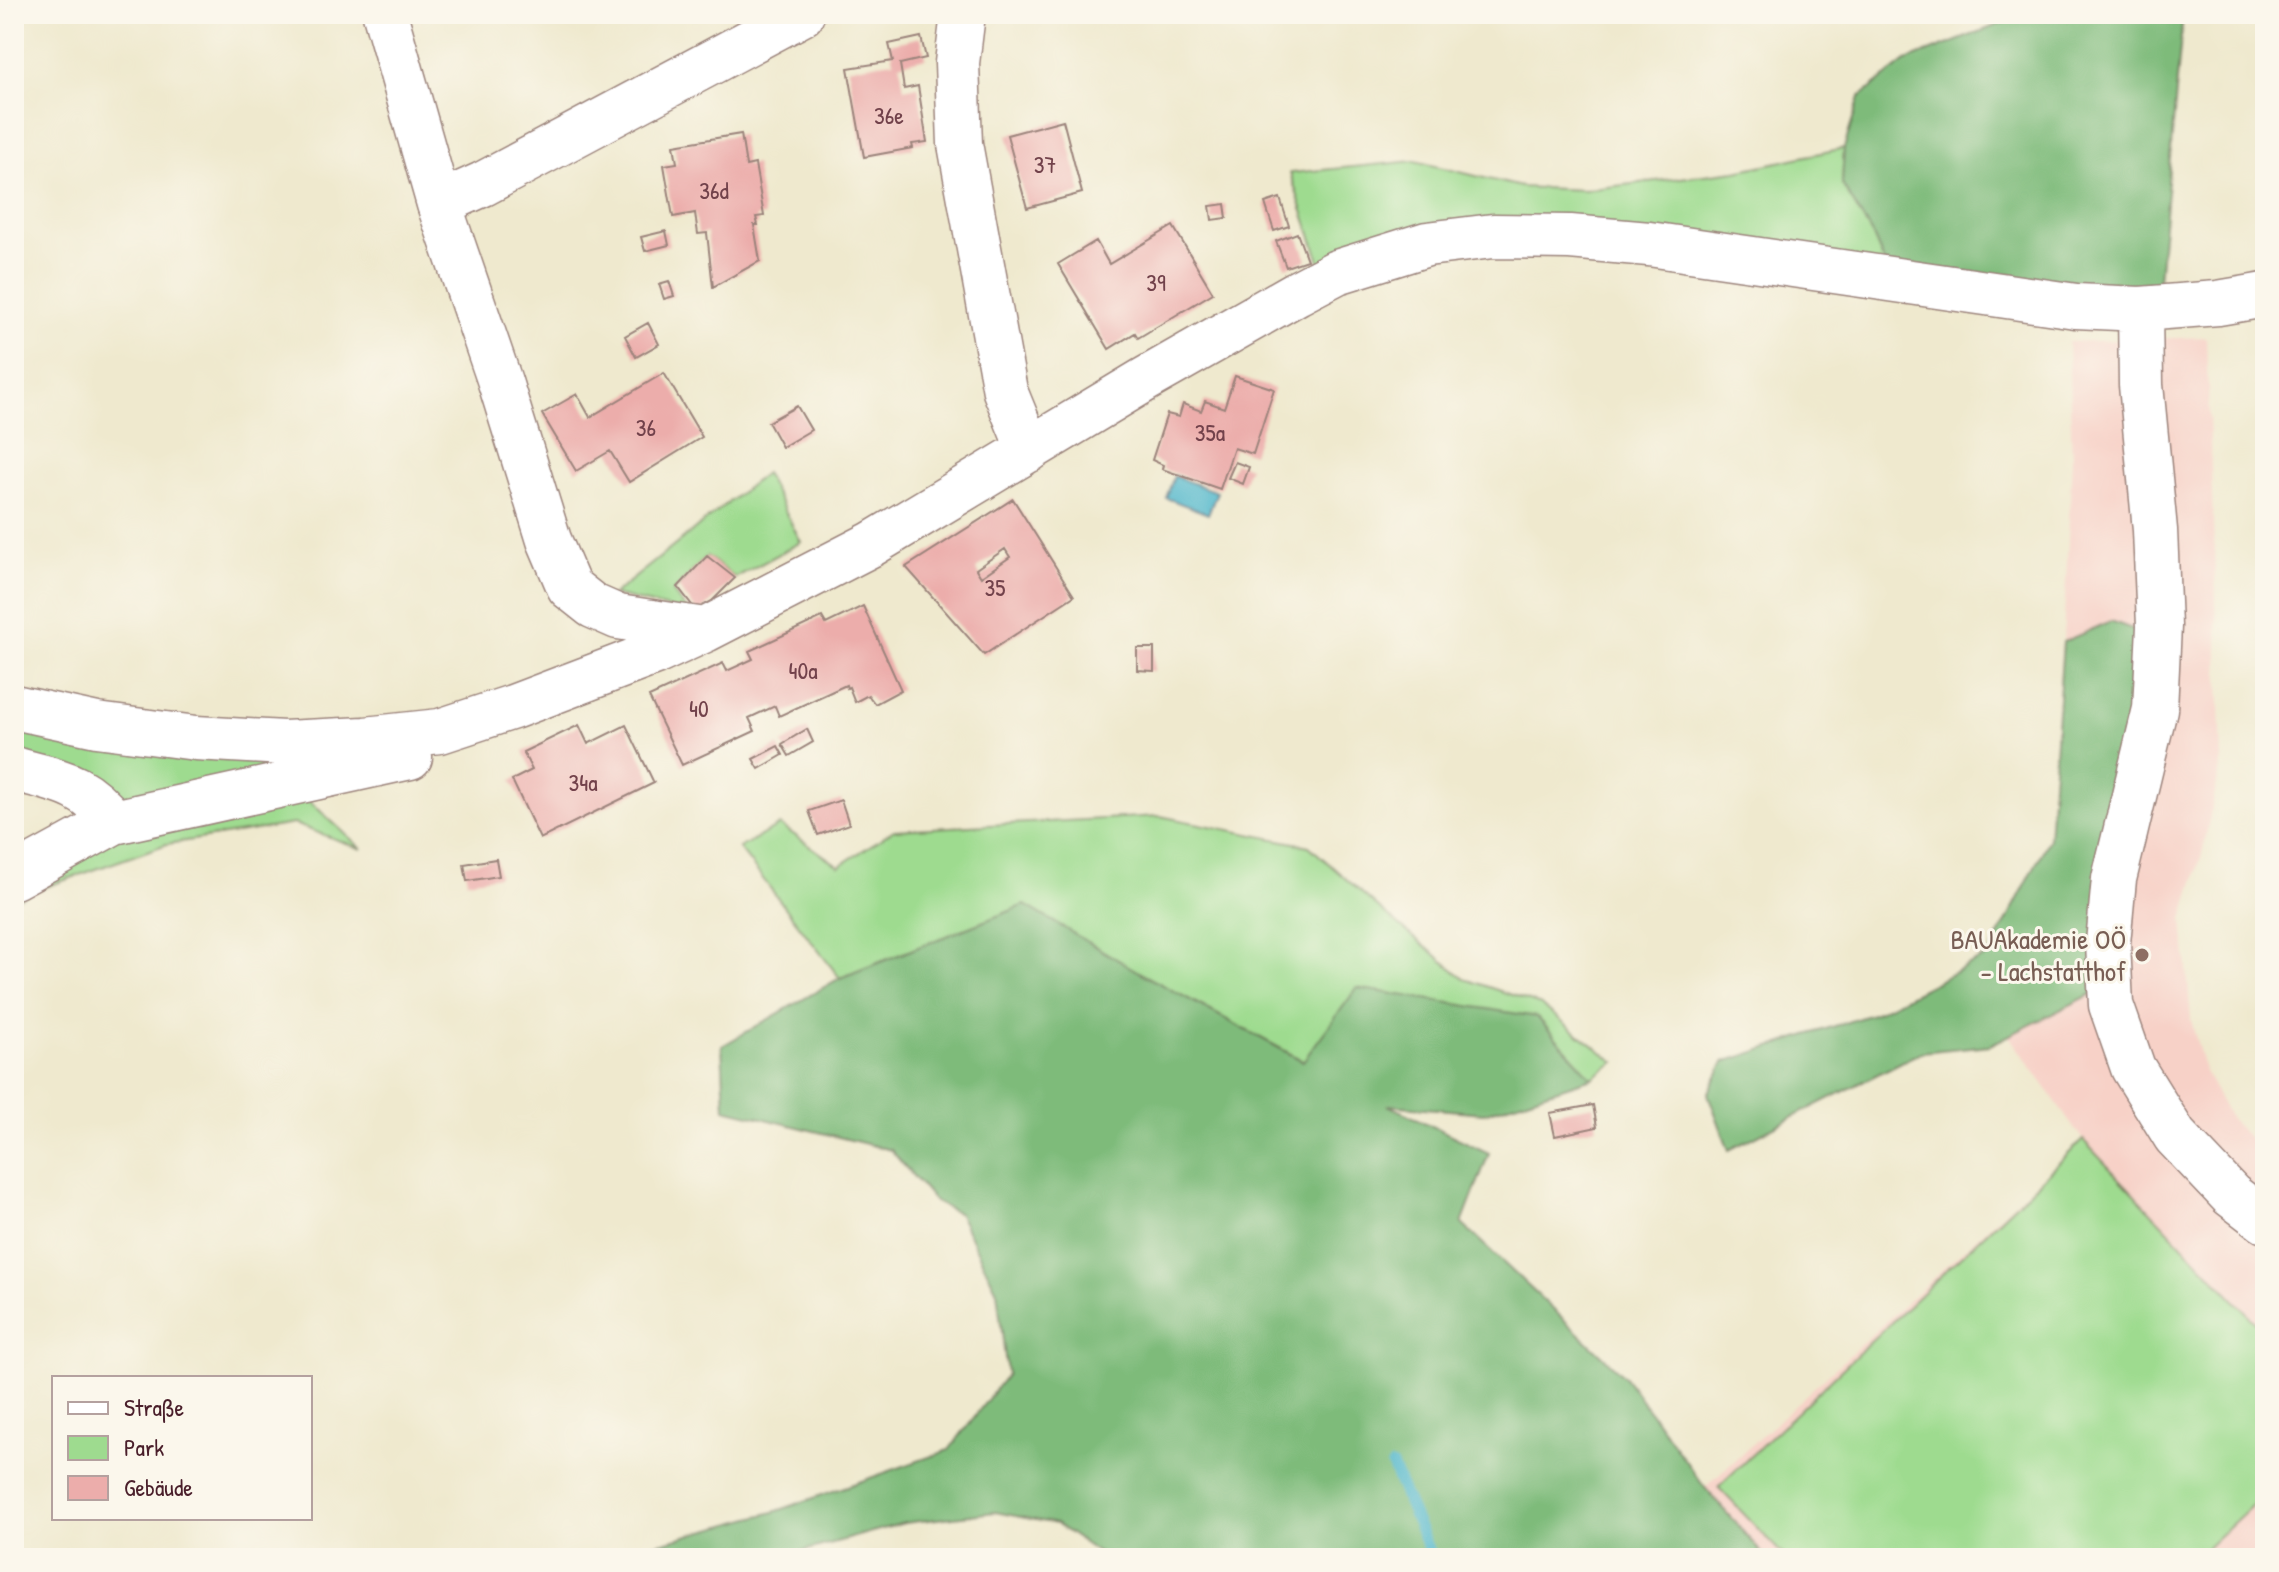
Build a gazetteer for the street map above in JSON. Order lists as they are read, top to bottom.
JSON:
{
  "places": ["BAUAkademie OÖ - Lachstatthof"],
  "house_numbers": [
    "36e",
    "37",
    "36d",
    "39",
    "36",
    "35a",
    "35",
    "40a",
    "40",
    "34a"
  ],
  "legend": ["Straße", "Park", "Gebäude"]
}
